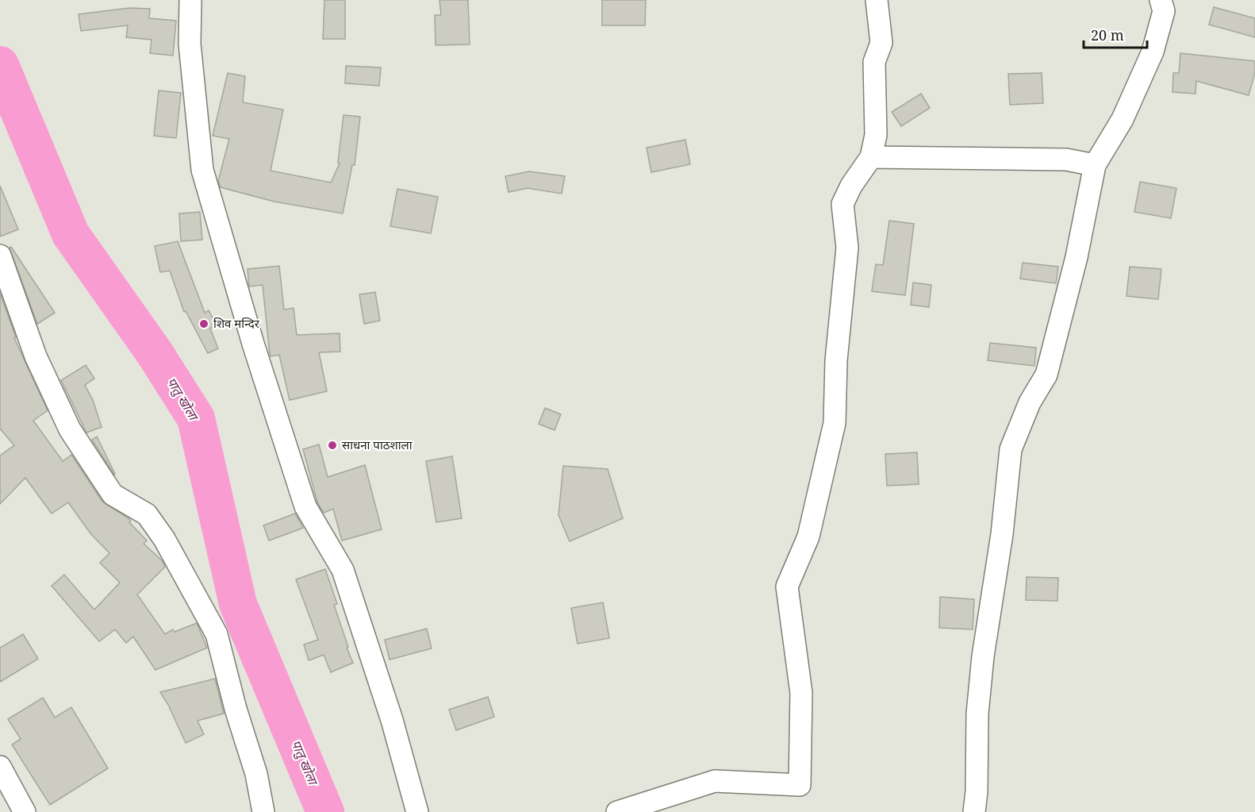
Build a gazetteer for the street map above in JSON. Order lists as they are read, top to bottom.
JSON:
{
  "water": ["पातु खोला"],
  "places": ["शिव मन्दिर", "साधना पाठशाला"],
  "scale_bar": "20 m"
}
